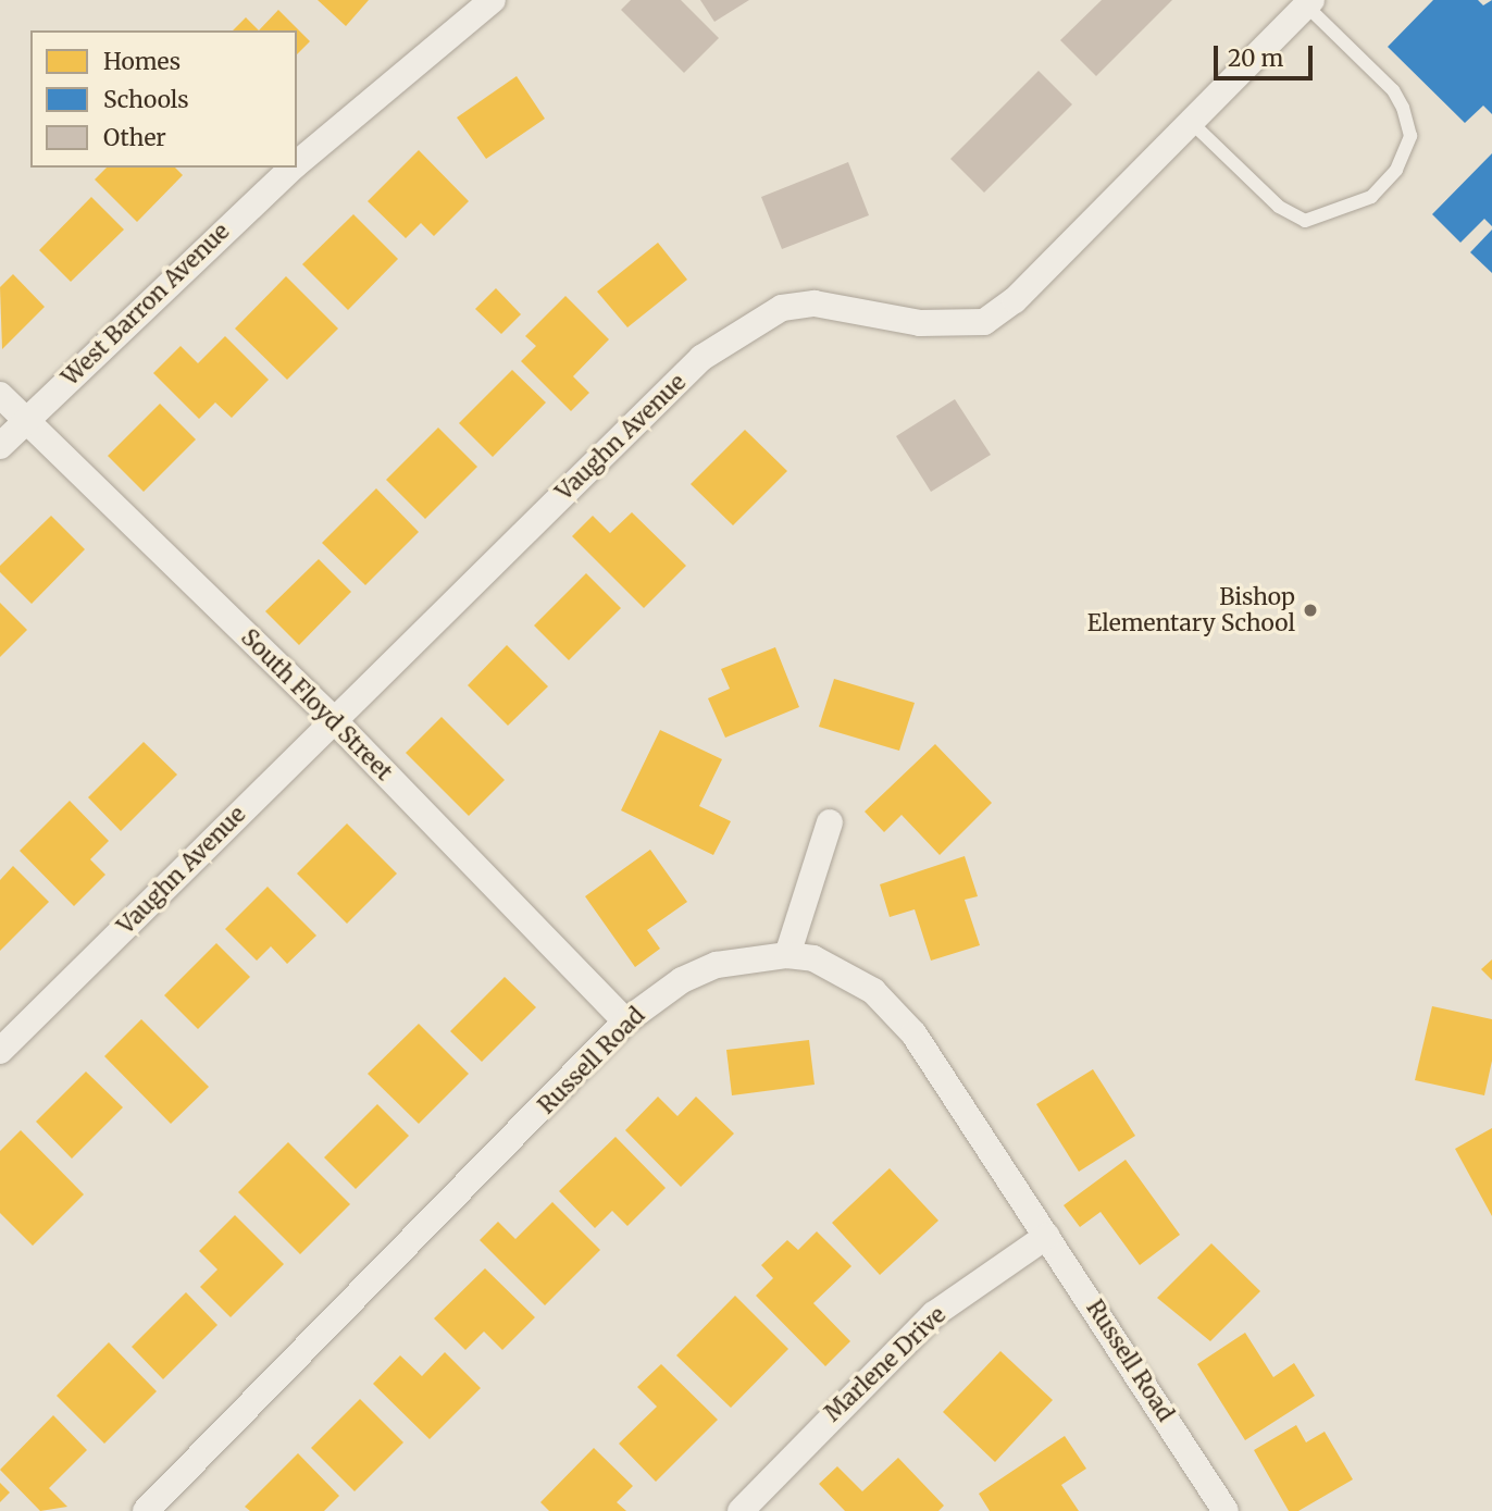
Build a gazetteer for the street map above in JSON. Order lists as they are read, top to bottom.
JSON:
{
  "streets": {
    "street": [
      "West Barron Avenue",
      "Vaughn Avenue",
      "South Floyd Street",
      "Russell Road",
      "Marlene Drive"
    ]
  },
  "crossings": [
    ["West Barron Avenue", "South Floyd Street"],
    ["Vaughn Avenue", "South Floyd Street"],
    ["South Floyd Street", "Russell Road"],
    ["Russell Road", "Marlene Drive"]
  ],
  "places": ["Bishop Elementary School"],
  "legend": ["Homes", "Schools", "Other"],
  "scale_bar": "20 m"
}
